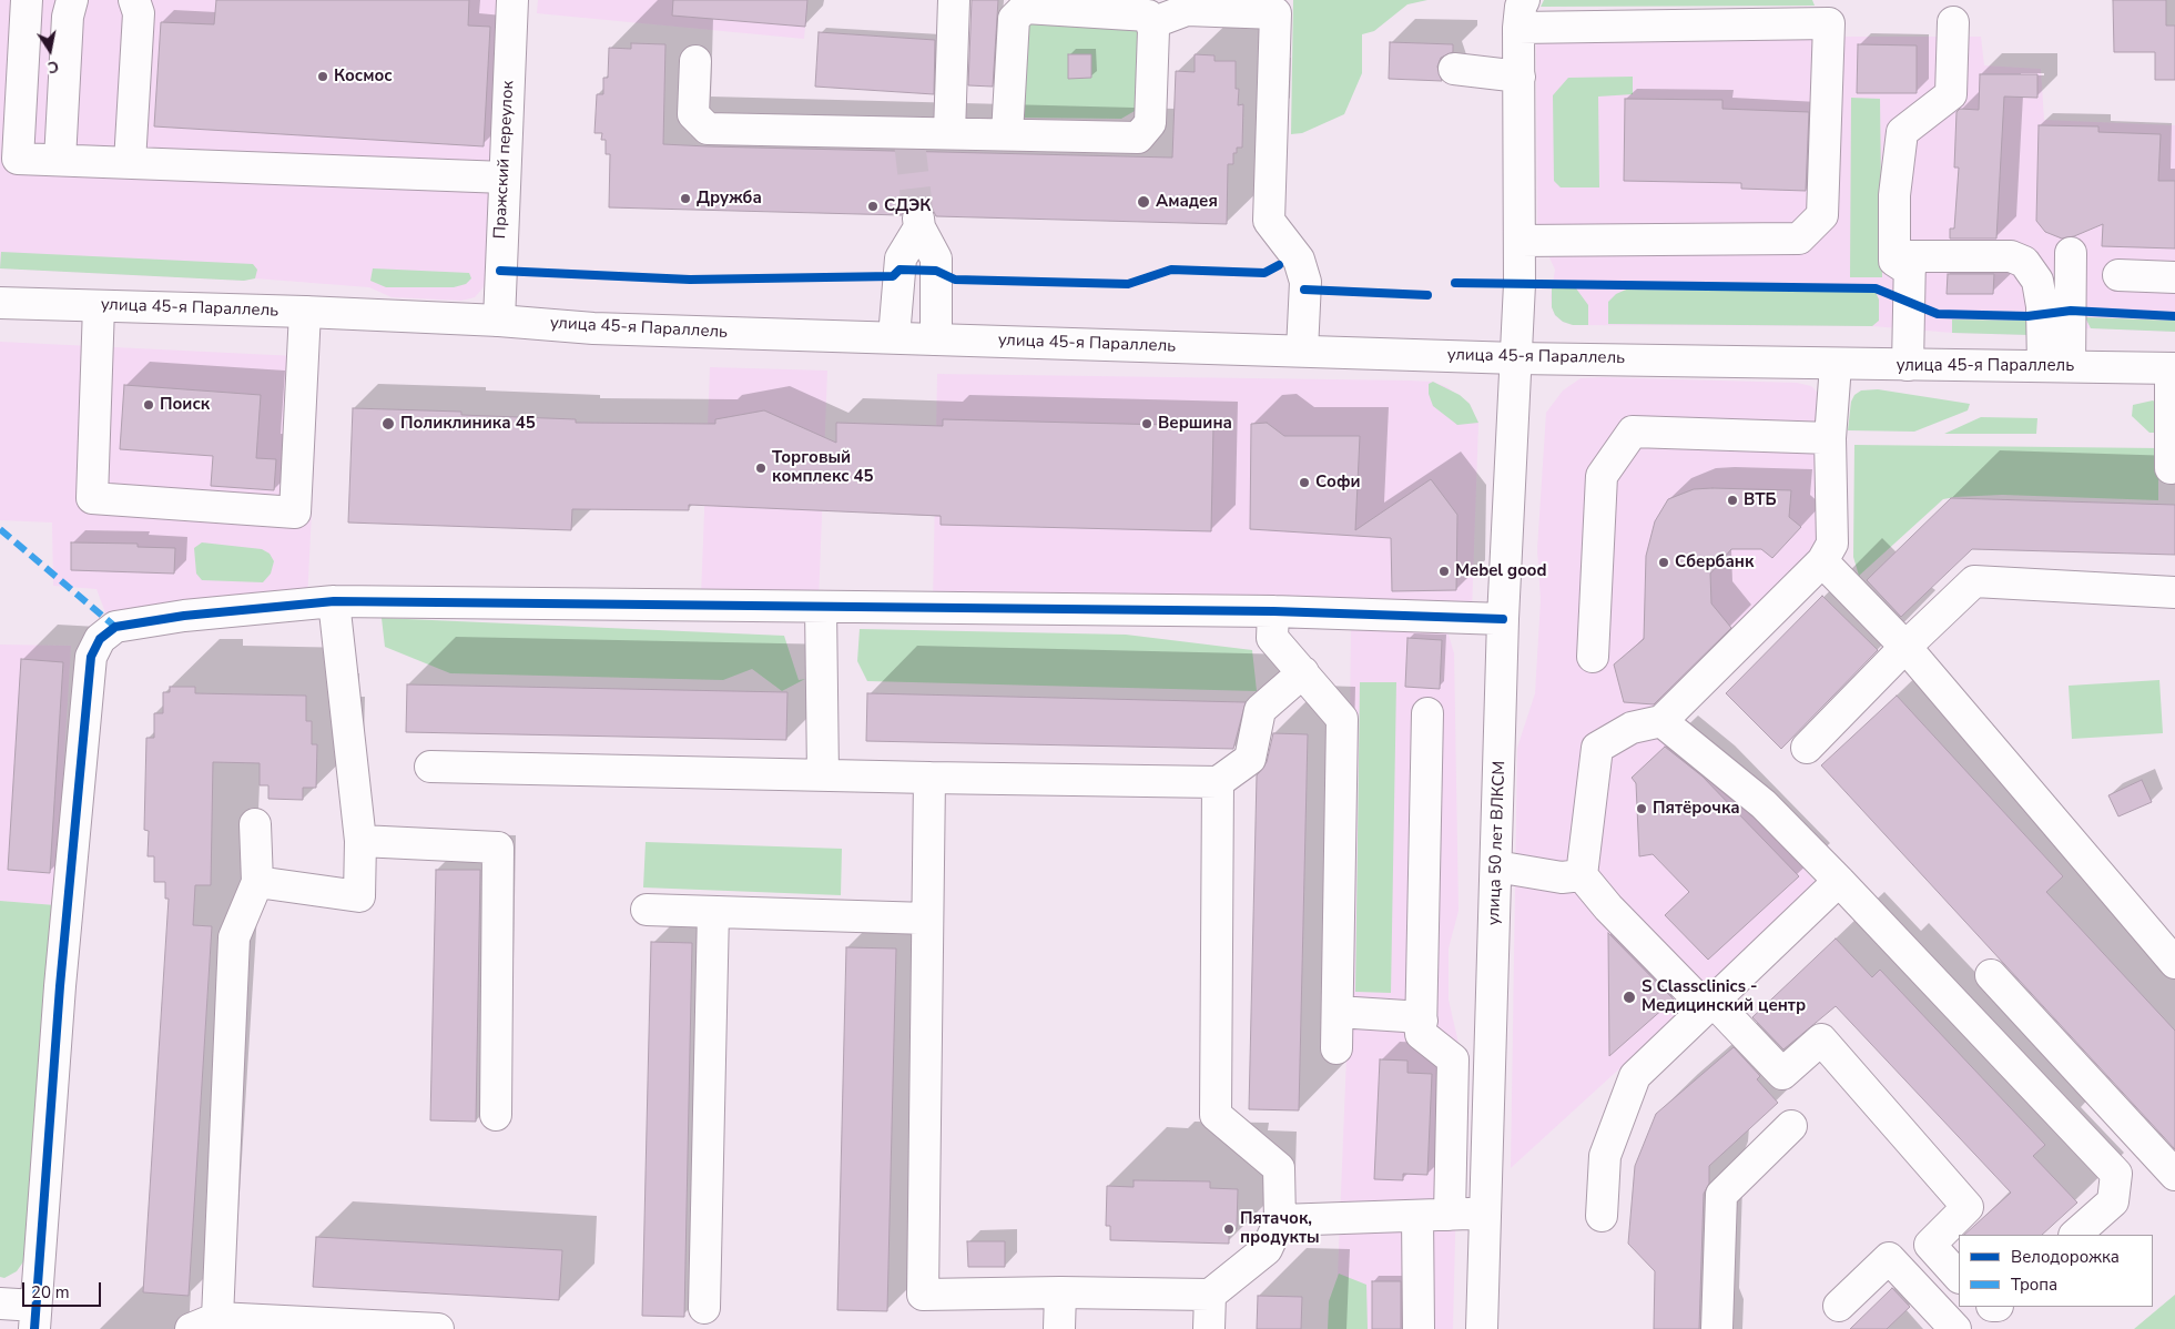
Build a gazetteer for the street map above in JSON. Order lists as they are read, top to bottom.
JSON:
{
  "streets": {
    "street": ["Пражский переулок", "улица 45-я Параллель", "улица 50 лет ВЛКСМ"]
  },
  "crossings": [
    ["Пражский переулок", "улица 45-я Параллель"],
    ["улица 45-я Параллель", "улица 50 лет ВЛКСМ"]
  ],
  "places": [
    "Космос",
    "Дружба",
    "Амадея",
    "СДЭК",
    "Поиск",
    "Поликлиника 45",
    "Вершина",
    "Торговый комплекс 45",
    "Софи",
    "ВТБ",
    "Сбербанк",
    "Mebel good",
    "Пятёрочка",
    "S Classclinics - Медицинский центр",
    "Пятачок, продукты"
  ],
  "legend": ["Велодорожка", "Тропа"],
  "scale_bar": "20 m",
  "north": "bottom"
}
